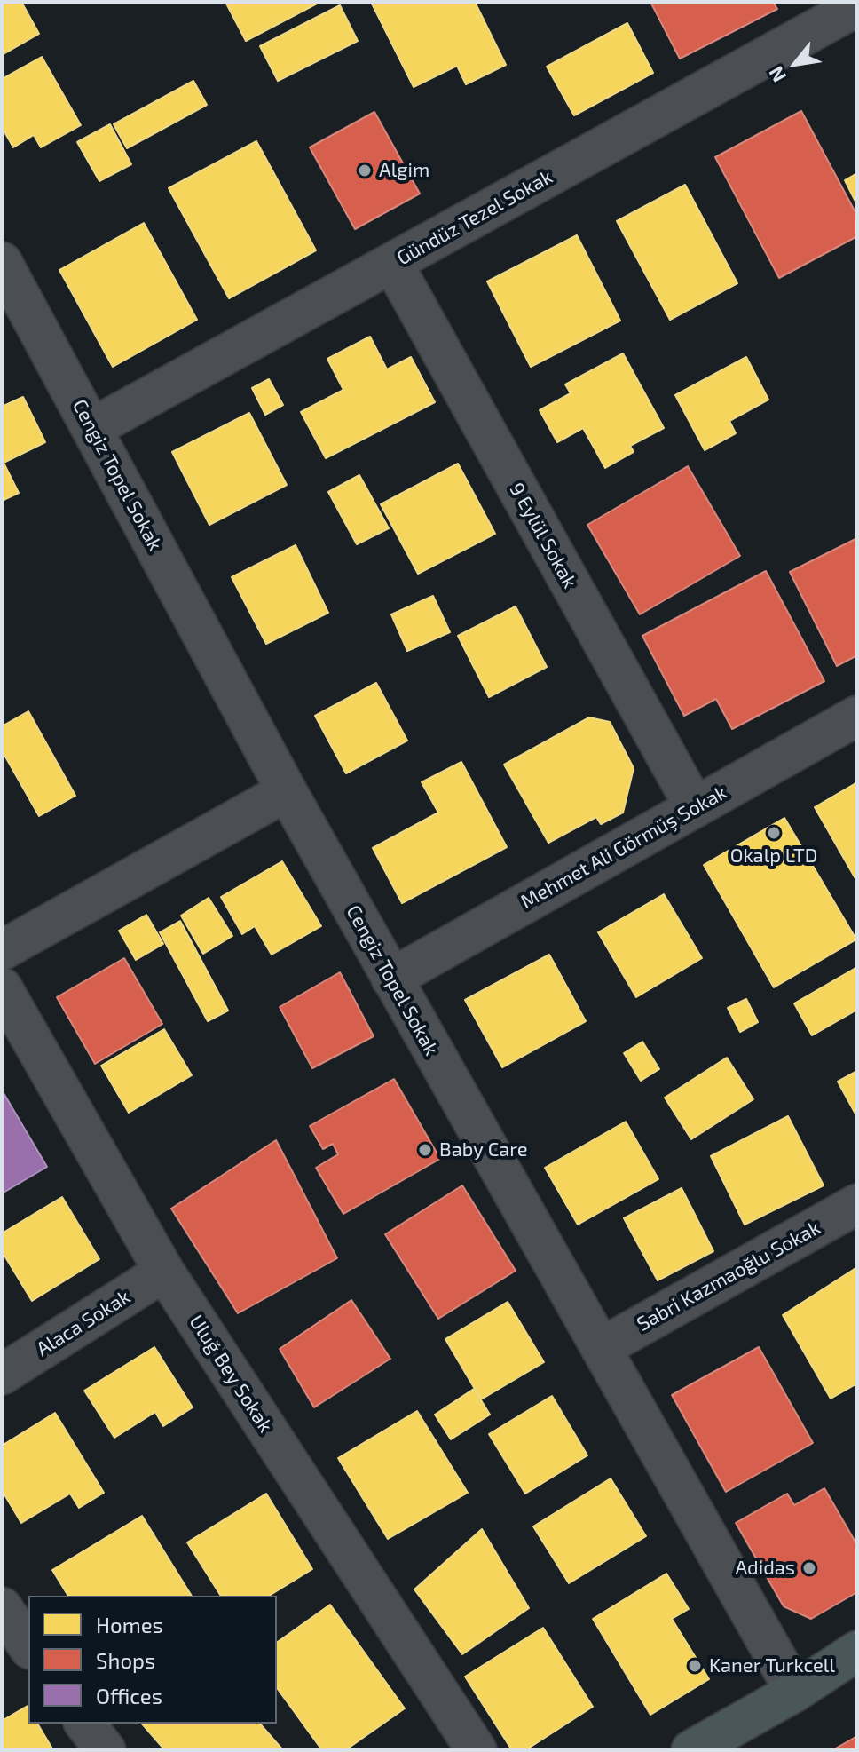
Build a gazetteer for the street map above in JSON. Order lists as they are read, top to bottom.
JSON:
{
  "streets": {
    "street": [
      "Gündüz Tezel Sokak",
      "Cengiz Topel Sokak",
      "9 Eylül Sokak",
      "Mehmet Ali Görmüş Sokak",
      "Sabri Kazmaoğlu Sokak",
      "Alaca Sokak",
      "Uluğ Bey Sokak"
    ]
  },
  "crossings": [
    ["Gündüz Tezel Sokak", "Cengiz Topel Sokak"],
    ["Gündüz Tezel Sokak", "9 Eylül Sokak"],
    ["Cengiz Topel Sokak", "Mehmet Ali Görmüş Sokak"],
    ["Cengiz Topel Sokak", "Sabri Kazmaoğlu Sokak"],
    ["9 Eylül Sokak", "Mehmet Ali Görmüş Sokak"],
    ["Alaca Sokak", "Uluğ Bey Sokak"]
  ],
  "places": [
    "Algim",
    "Okalp LTD",
    "Baby Care",
    "Adidas",
    "Kaner Turkcell"
  ],
  "legend": ["Homes", "Shops", "Offices"],
  "north": "bottom left"
}
